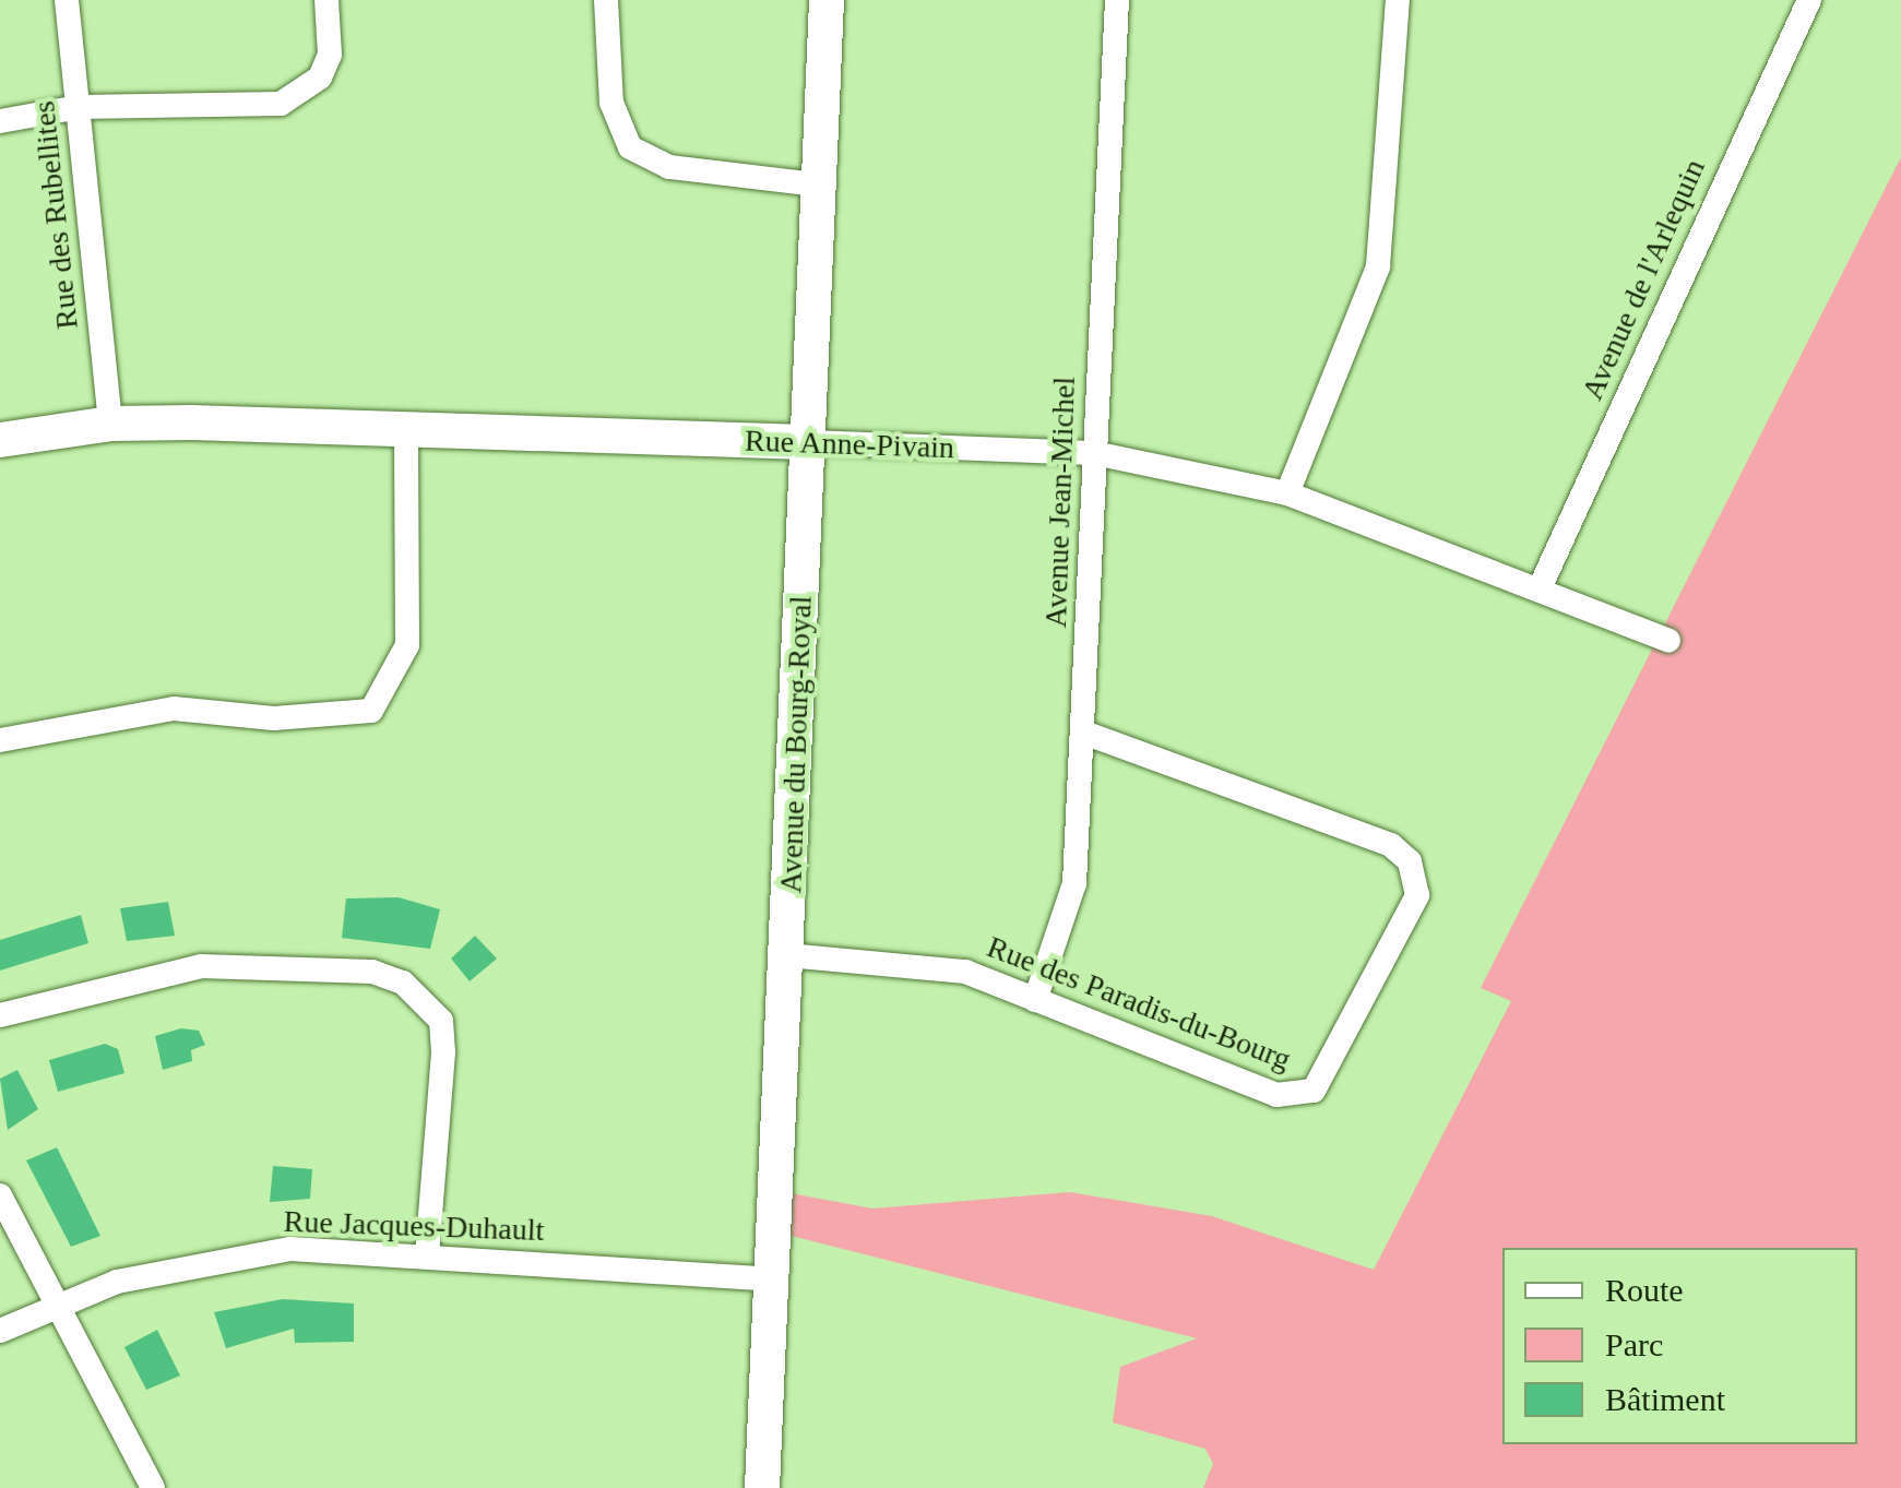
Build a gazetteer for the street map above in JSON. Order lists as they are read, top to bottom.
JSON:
{
  "streets": {
    "street": [
      "Rue des Rubellites",
      "Avenue de l'Arlequin",
      "Rue Anne-Pivain",
      "Avenue Jean-Michel",
      "Avenue du Bourg-Royal",
      "Rue des Paradis-du-Bourg",
      "Rue Jacques-Duhault"
    ]
  },
  "crossings": [
    ["Rue des Rubellites", "Rue Anne-Pivain"],
    ["Avenue de l'Arlequin", "Rue Anne-Pivain"],
    ["Rue Anne-Pivain", "Avenue Jean-Michel"],
    ["Rue Anne-Pivain", "Avenue du Bourg-Royal"],
    ["Avenue Jean-Michel", "Rue des Paradis-du-Bourg"],
    ["Avenue du Bourg-Royal", "Rue des Paradis-du-Bourg"],
    ["Avenue du Bourg-Royal", "Rue Jacques-Duhault"]
  ],
  "legend": ["Route", "Parc", "Bâtiment"]
}
